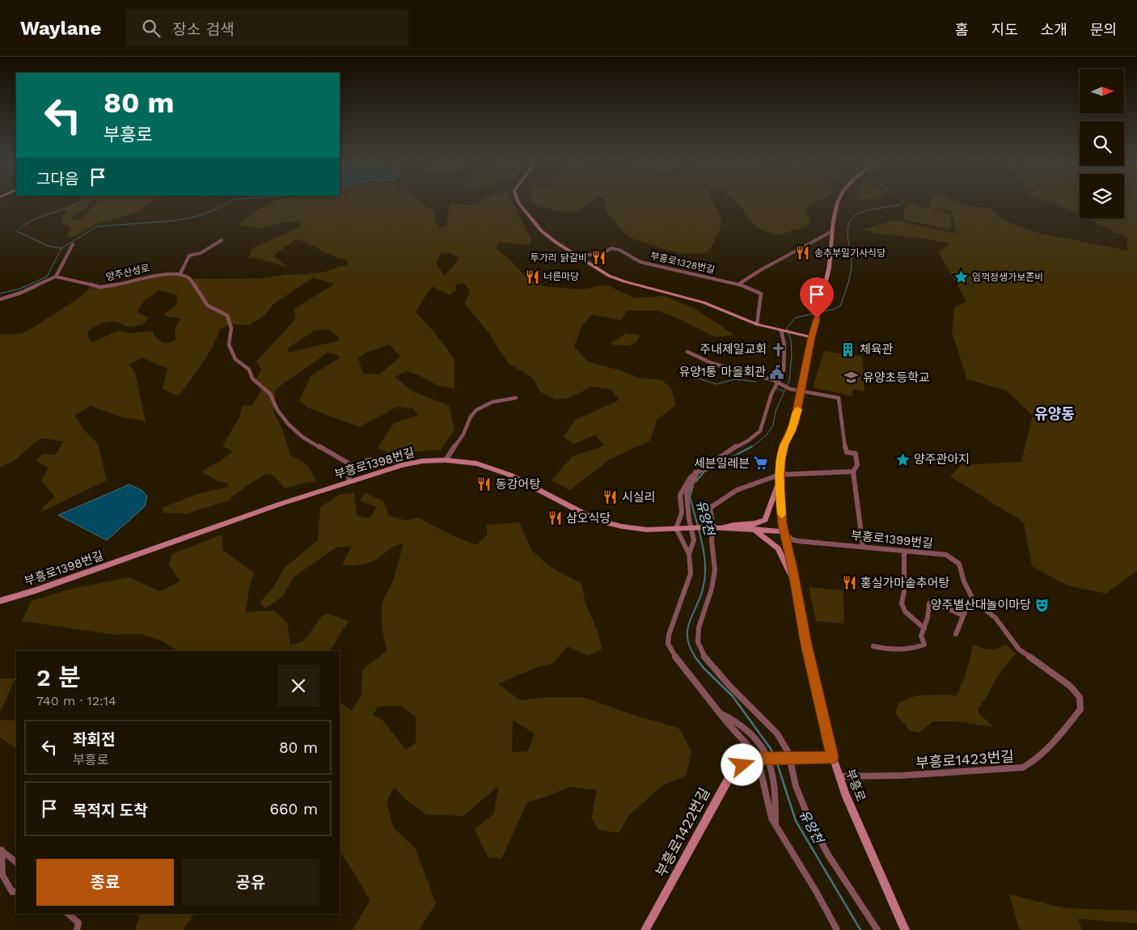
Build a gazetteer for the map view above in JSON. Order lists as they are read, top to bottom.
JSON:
{
  "streets": {
    "street": [
      "부흥로1328번길",
      "양주산성로",
      "부흥로1398번길",
      "부흥로1399번길",
      "부흥로1423번길",
      "부흥로",
      "부흥로1422번길"
    ]
  },
  "crossings": [
    ["양주산성로", "부흥로1398번길"],
    ["부흥로1398번길", "부흥로1399번길"],
    ["부흥로1398번길", "부흥로"],
    ["부흥로1399번길", "부흥로1423번길"],
    ["부흥로1399번길", "부흥로"],
    ["부흥로1423번길", "부흥로"],
    ["부흥로", "부흥로1422번길"]
  ],
  "districts": ["유양동"],
  "water": ["유양천"],
  "places": {
    "restaurant": [
      "송추부일기사식당",
      "투가리 닭갈비",
      "너른마당",
      "동강어탕",
      "시실리",
      "삼오식당",
      "홍실가마솥추어탕"
    ],
    "place": ["임꺽정생가보존비", "양주관아지"],
    "church": ["주내제일교회"],
    "building": ["체육관"],
    "public building": ["유양1통 마을회관"],
    "school or university": ["유양초등학교"],
    "supermarket": ["세븐일레븐"],
    "theatre": ["양주별산대놀이마당"]
  },
  "north": "right",
  "page": {
    "header": "Waylane",
    "search": "장소 검색",
    "nav": [
      "홈",
      "지도",
      "소개",
      "문의"
    ],
    "turn": ["80 m", "부흥로"],
    "then": "그다음",
    "heading": ["2 분", "740 m · 12:14"],
    "list": [
      {
        "name": "좌회전",
        "note": "부흥로",
        "value": "80 m"
      },
      {
        "name": "목적지 도착",
        "value": "660 m"
      }
    ],
    "buttons": ["종료", "공유"]
  }
}
